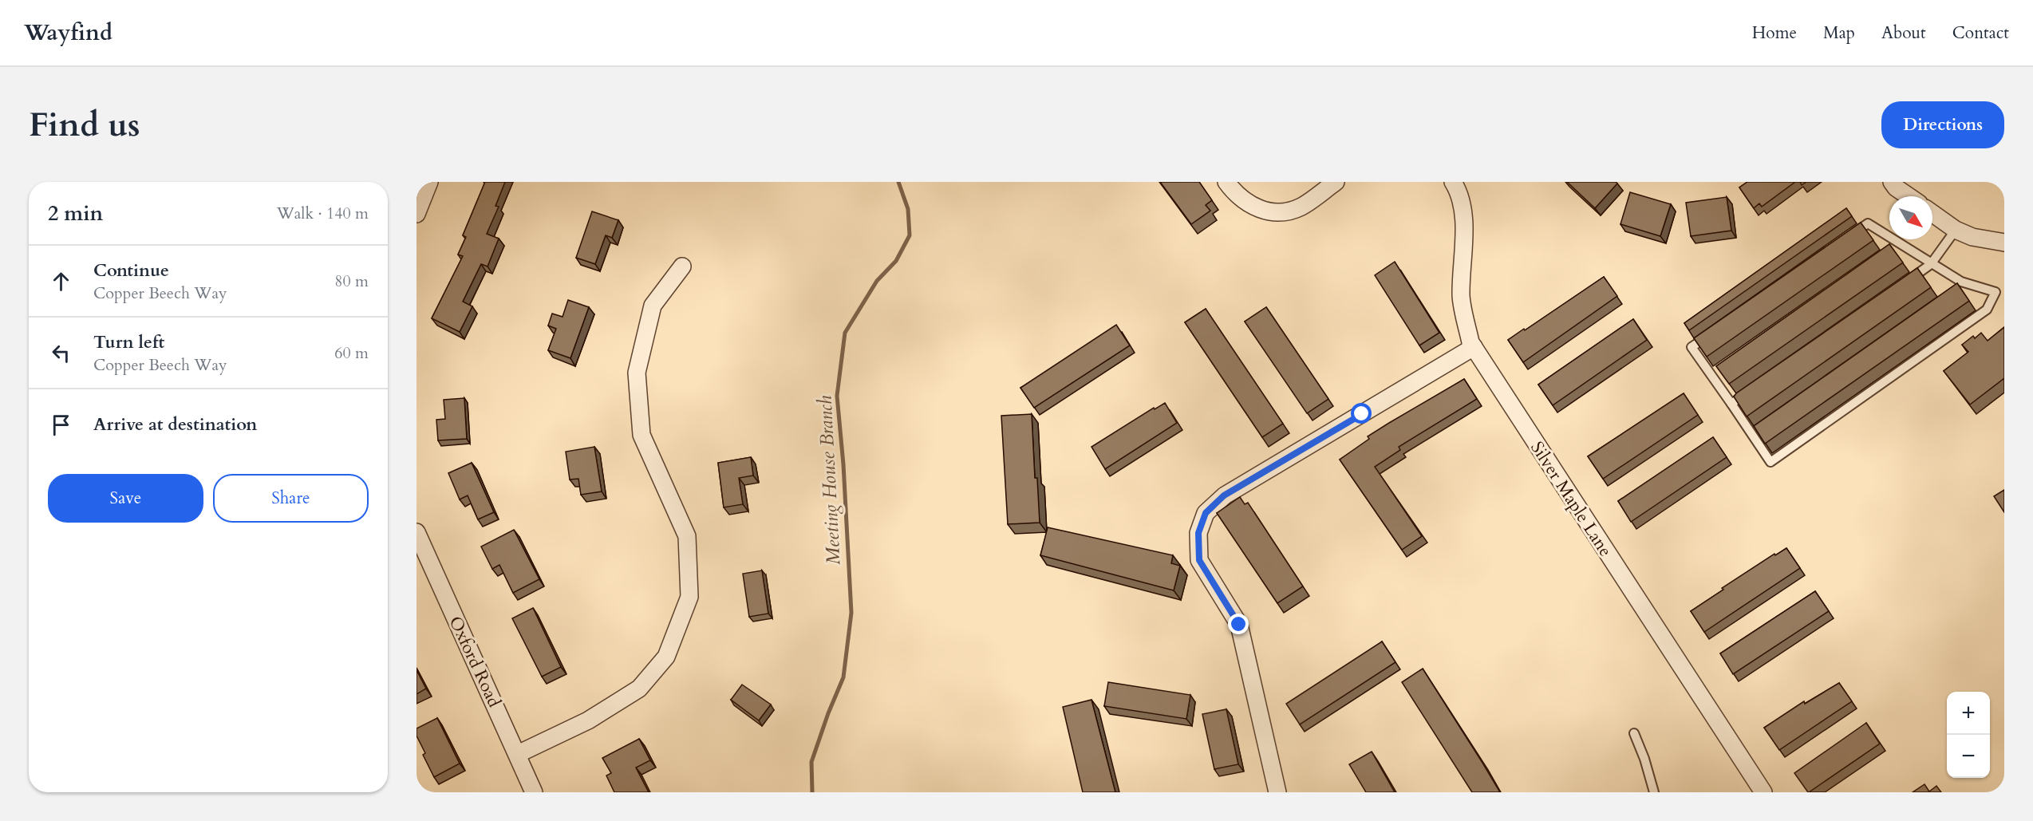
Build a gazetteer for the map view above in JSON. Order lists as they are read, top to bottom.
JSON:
{
  "streets": {
    "street": ["Silver Maple Lane", "Oxford Road"]
  },
  "water": ["Meeting House Branch"],
  "north": "bottom right",
  "page": {
    "header": "Wayfind",
    "nav": [
      "Home",
      "Map",
      "About",
      "Contact"
    ],
    "buttons": [
      "Directions",
      ["Save", "Share"]
    ],
    "title": "Find us",
    "heading": ["2 min", "Walk · 140 m"],
    "list": [
      ["Continue", "Copper Beech Way", "80 m"],
      ["Turn left", "Copper Beech Way", "60 m"],
      "Arrive at destination"
    ],
    "map_buttons": ["+", "−"]
  }
}
